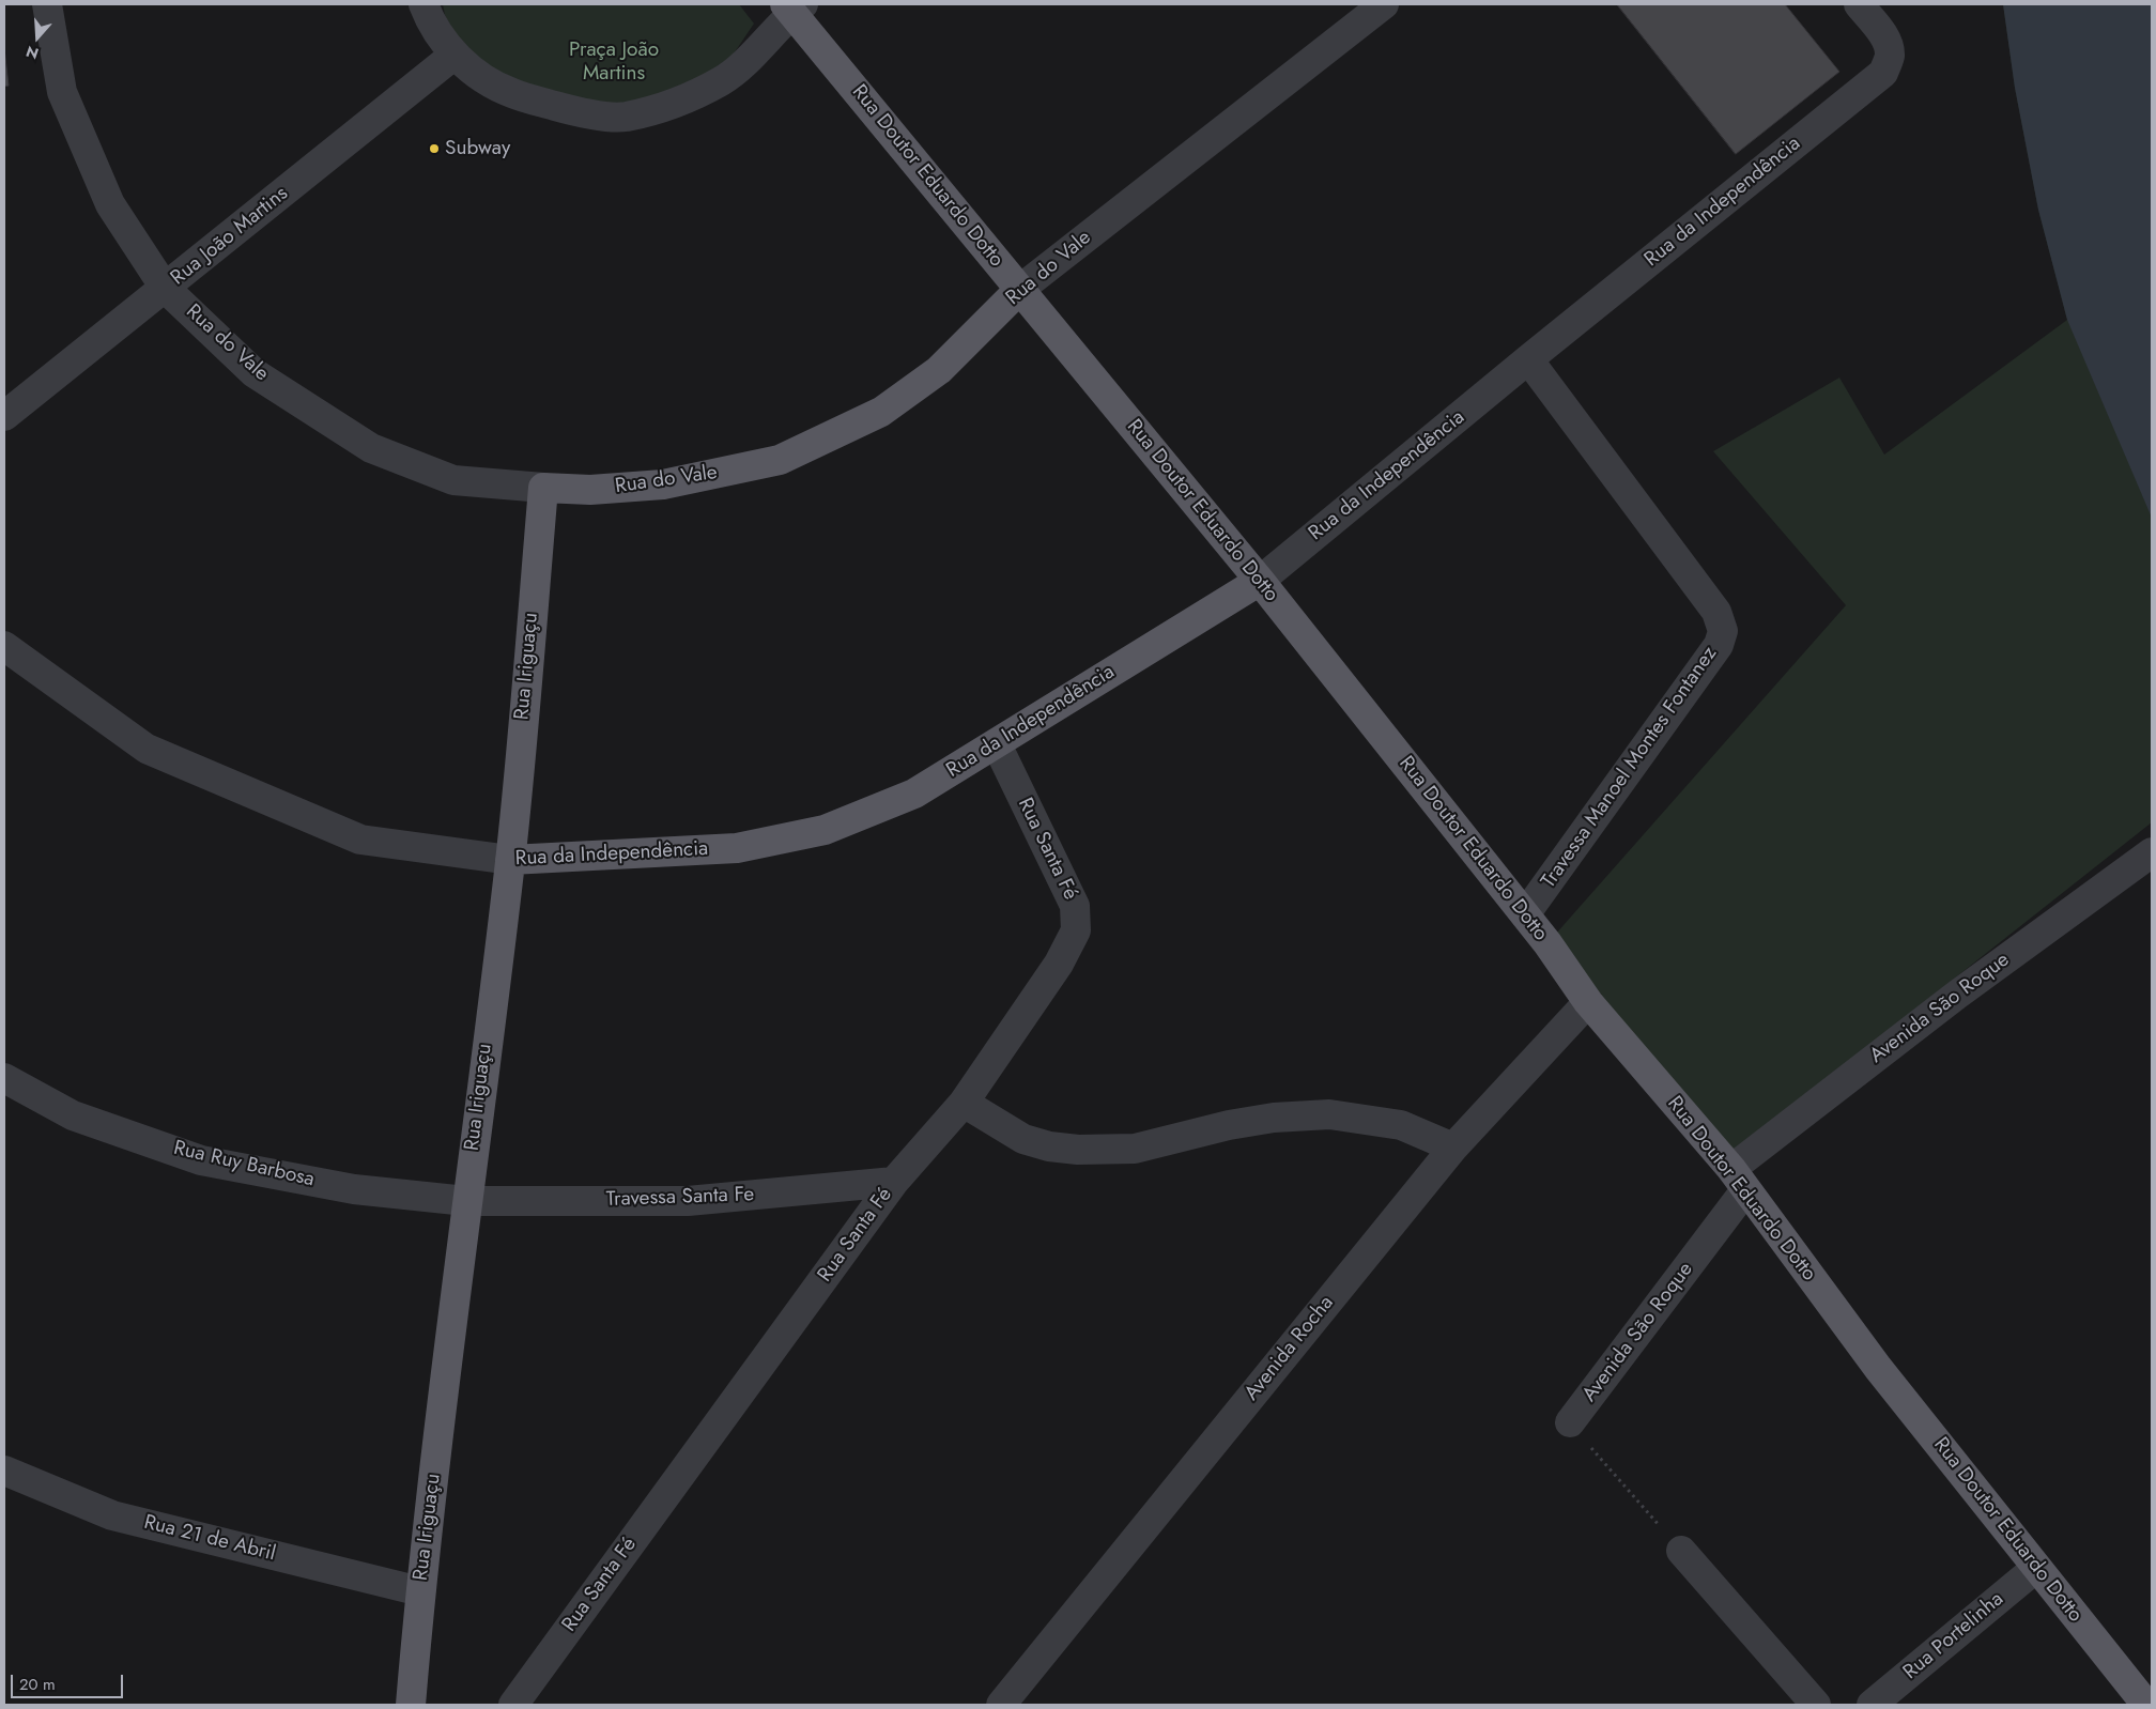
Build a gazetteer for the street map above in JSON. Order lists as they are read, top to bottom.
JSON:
{
  "streets": {
    "main road": [
      "Rua Doutor Eduardo Dotto",
      "Rua da Independência",
      "Rua do Vale",
      "Rua Iriguaçu"
    ],
    "street": [
      "Rua João Martins",
      "Travessa Manoel Montes Fontanez",
      "Rua Santa Fé",
      "Avenida São Roque",
      "Rua Ruy Barbosa",
      "Travessa Santa Fe",
      "Avenida Rocha",
      "Rua 21 de Abril",
      "Rua Portelinha"
    ]
  },
  "crossings": [
    ["Rua Doutor Eduardo Dotto", "Rua da Independência"],
    ["Rua Doutor Eduardo Dotto", "Rua do Vale"],
    ["Rua Doutor Eduardo Dotto", "Travessa Manoel Montes Fontanez"],
    ["Rua Doutor Eduardo Dotto", "Avenida São Roque"],
    ["Rua Doutor Eduardo Dotto", "Avenida Rocha"],
    ["Rua Doutor Eduardo Dotto", "Rua Portelinha"],
    ["Rua da Independência", "Rua Iriguaçu"],
    ["Rua da Independência", "Travessa Manoel Montes Fontanez"],
    ["Rua da Independência", "Rua Santa Fé"],
    ["Rua João Martins", "Rua do Vale"],
    ["Rua do Vale", "Rua Iriguaçu"],
    ["Rua Iriguaçu", "Rua Ruy Barbosa"],
    ["Rua Iriguaçu", "Travessa Santa Fe"],
    ["Rua Iriguaçu", "Rua 21 de Abril"],
    ["Rua Santa Fé", "Travessa Santa Fe"],
    ["Rua Ruy Barbosa", "Travessa Santa Fe"]
  ],
  "parks": ["Praça João Martins"],
  "places": ["Subway"],
  "scale_bar": "20 m",
  "north": "bottom"
}
